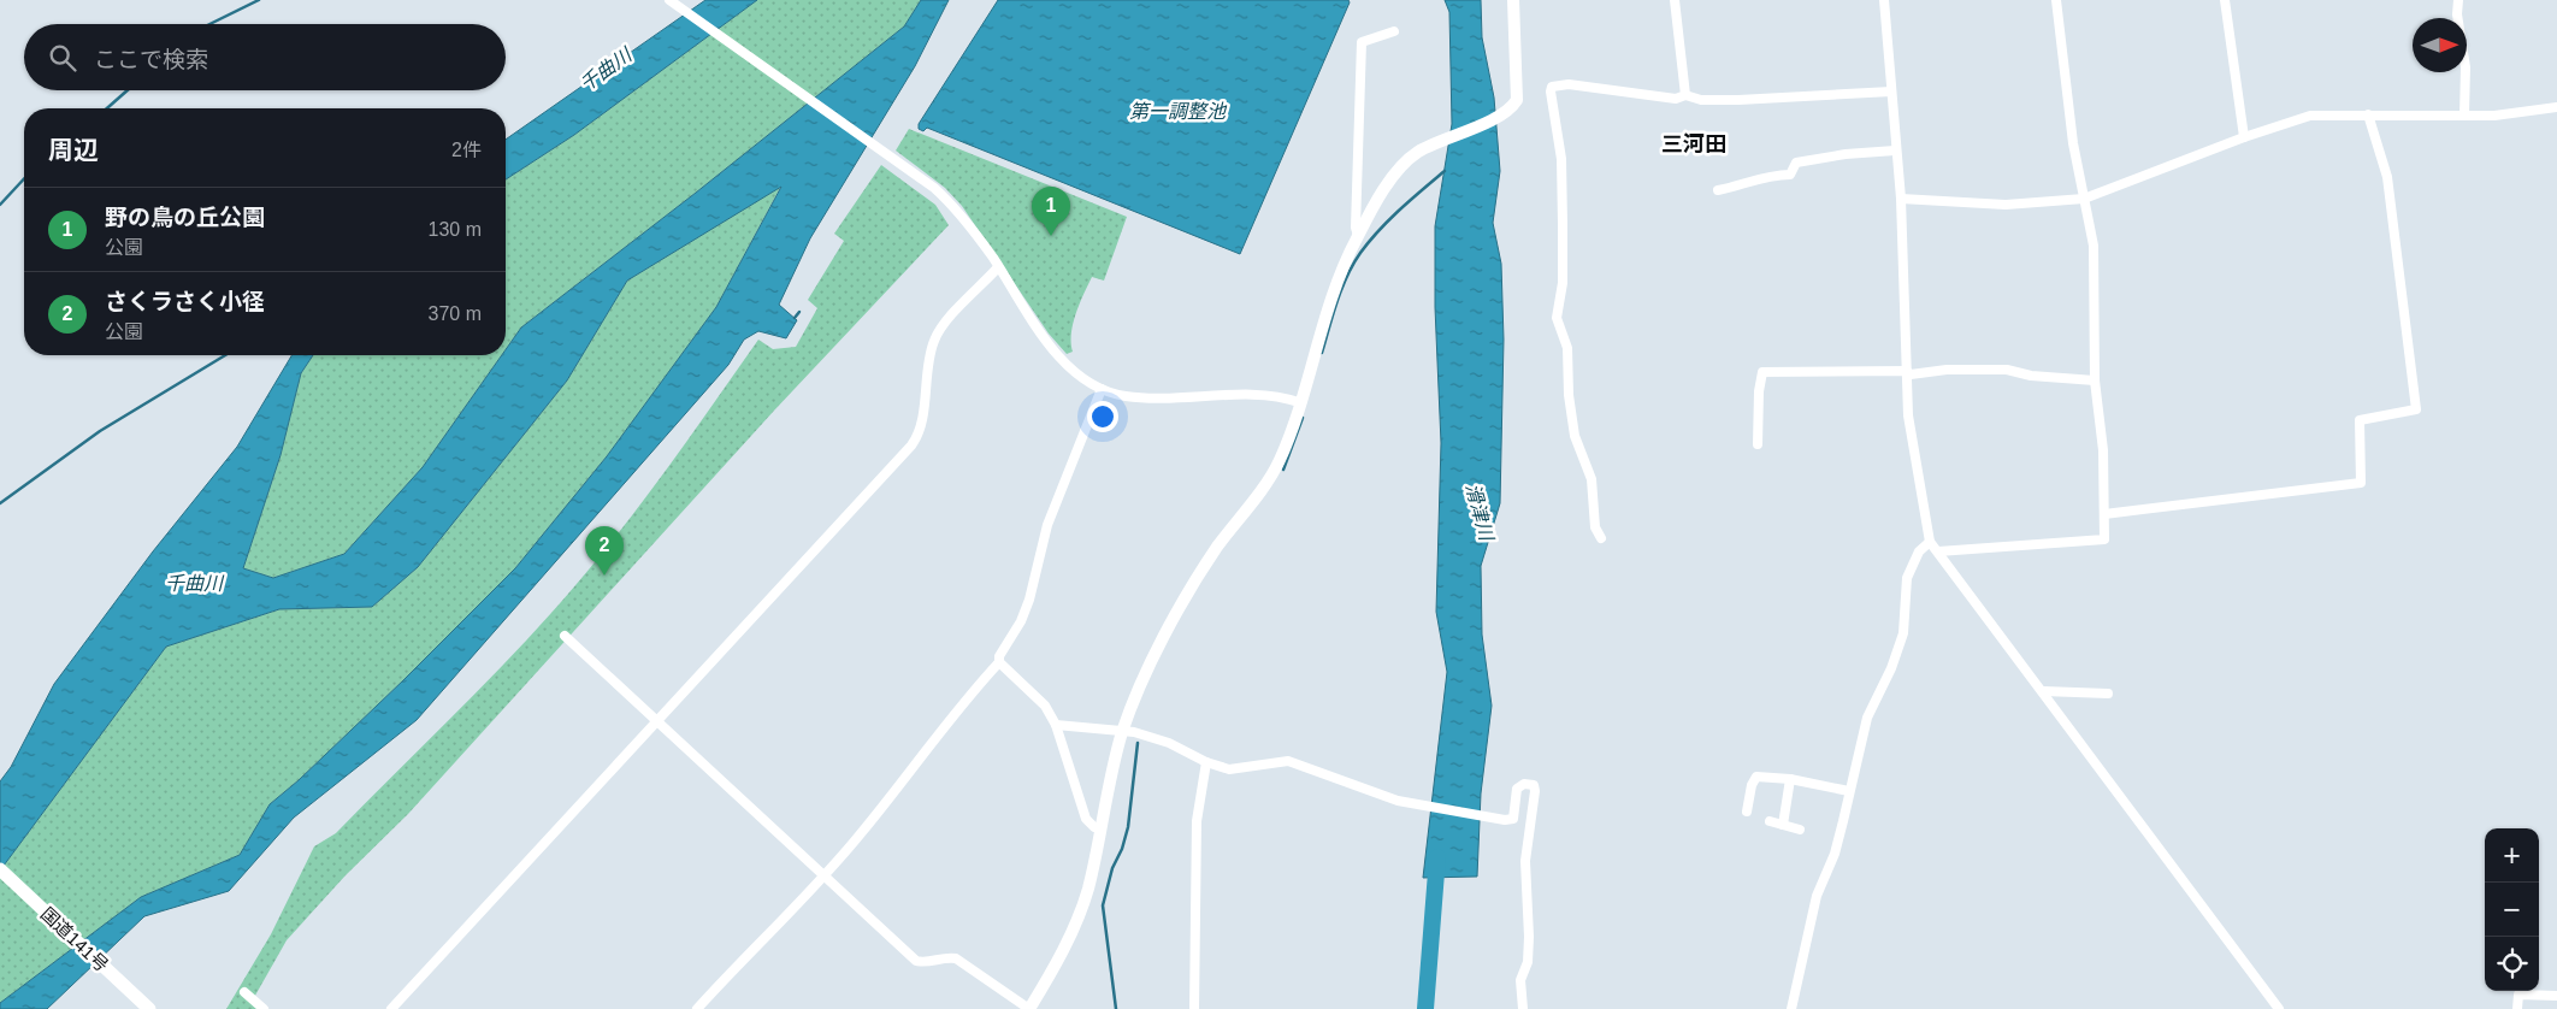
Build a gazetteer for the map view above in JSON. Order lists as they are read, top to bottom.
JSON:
{
  "streets": {
    "highway": ["国道141号"]
  },
  "districts": ["三河田"],
  "water": ["千曲川", "第一調整池", "滑津川"],
  "north": "right",
  "page": {
    "search": "ここで検索",
    "heading": ["周辺", "2件"],
    "pins": ["1", "2"],
    "list": [
      {
        "mark": "1",
        "name": "野の鳥の丘公園",
        "note": "公園",
        "value": "130 m"
      },
      {
        "mark": "2",
        "name": "さくラさく小径",
        "note": "公園",
        "value": "370 m"
      }
    ],
    "map_buttons": ["+", "−"]
  }
}
